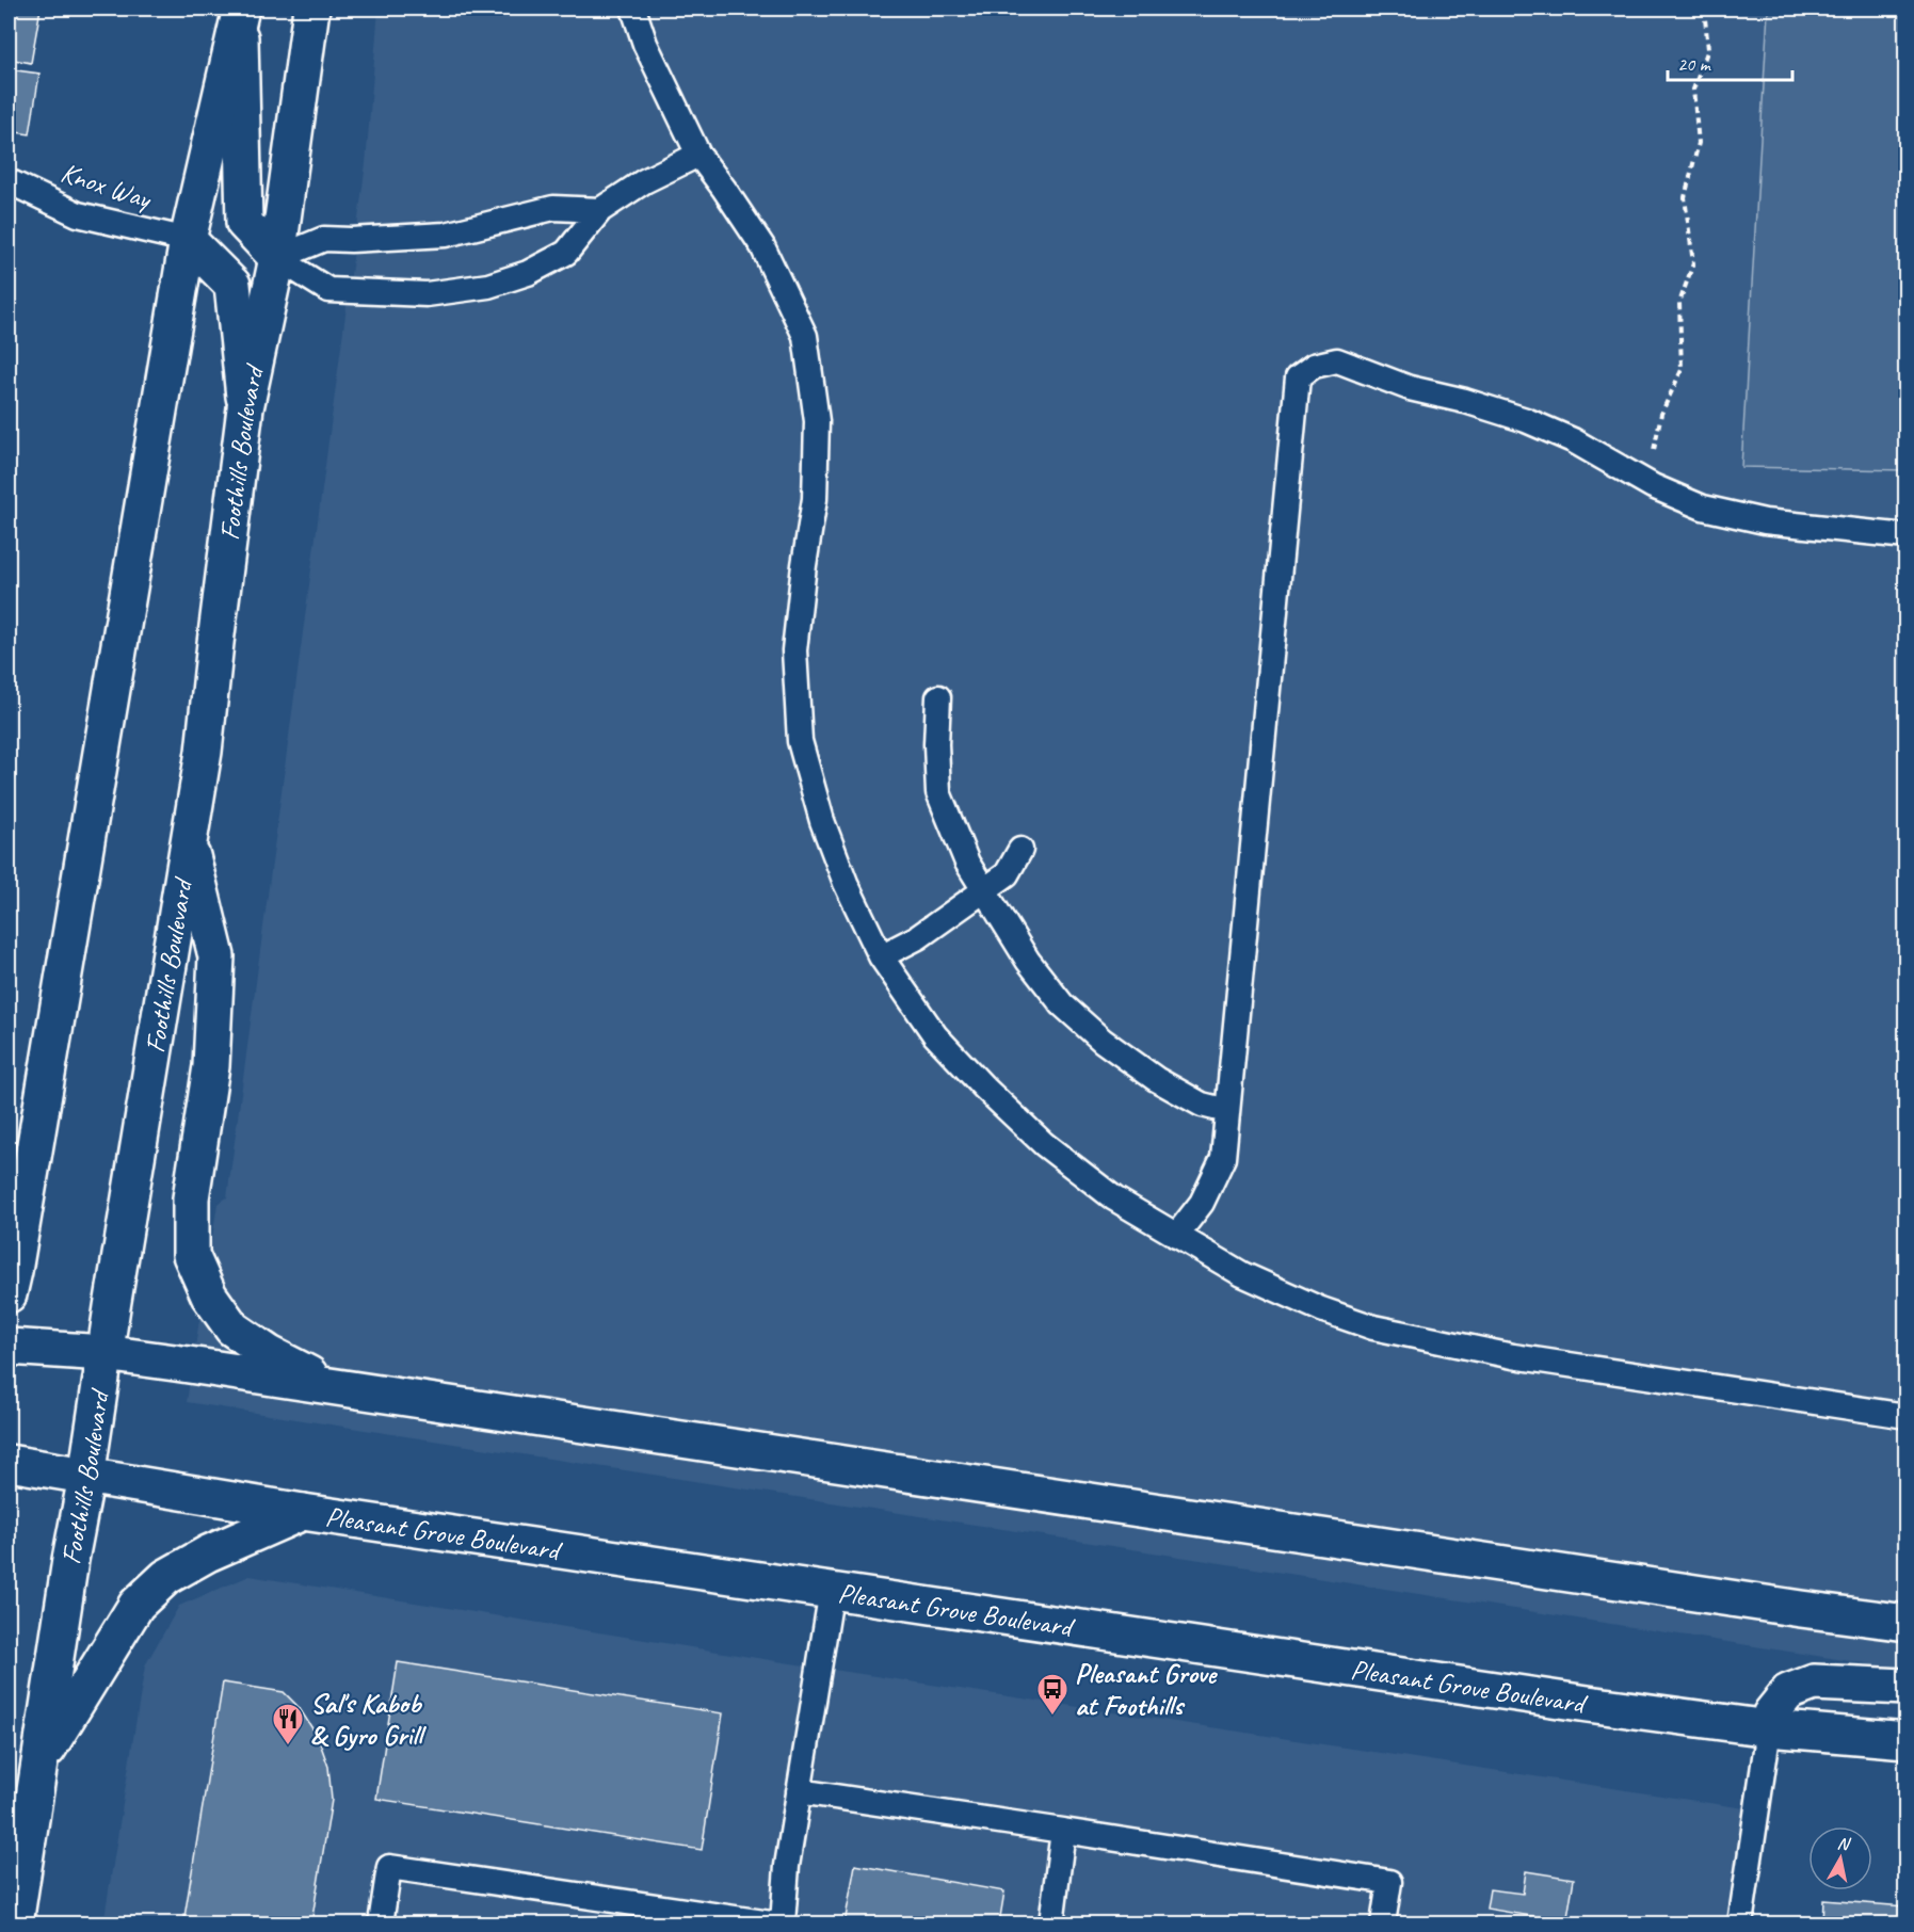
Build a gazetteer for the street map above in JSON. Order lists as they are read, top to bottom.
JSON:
{
  "streets": {
    "main road": ["Foothills Boulevard", "Pleasant Grove Boulevard"],
    "lane": ["Knox Way"]
  },
  "crossings": [
    ["Foothills Boulevard", "Pleasant Grove Boulevard"]
  ],
  "places": {
    "bus stop": ["Pleasant Grove at Foothills"],
    "restaurant": ["Sal's Kabob & Gyro Grill"]
  },
  "scale_bar": "20 m",
  "north": "top"
}
